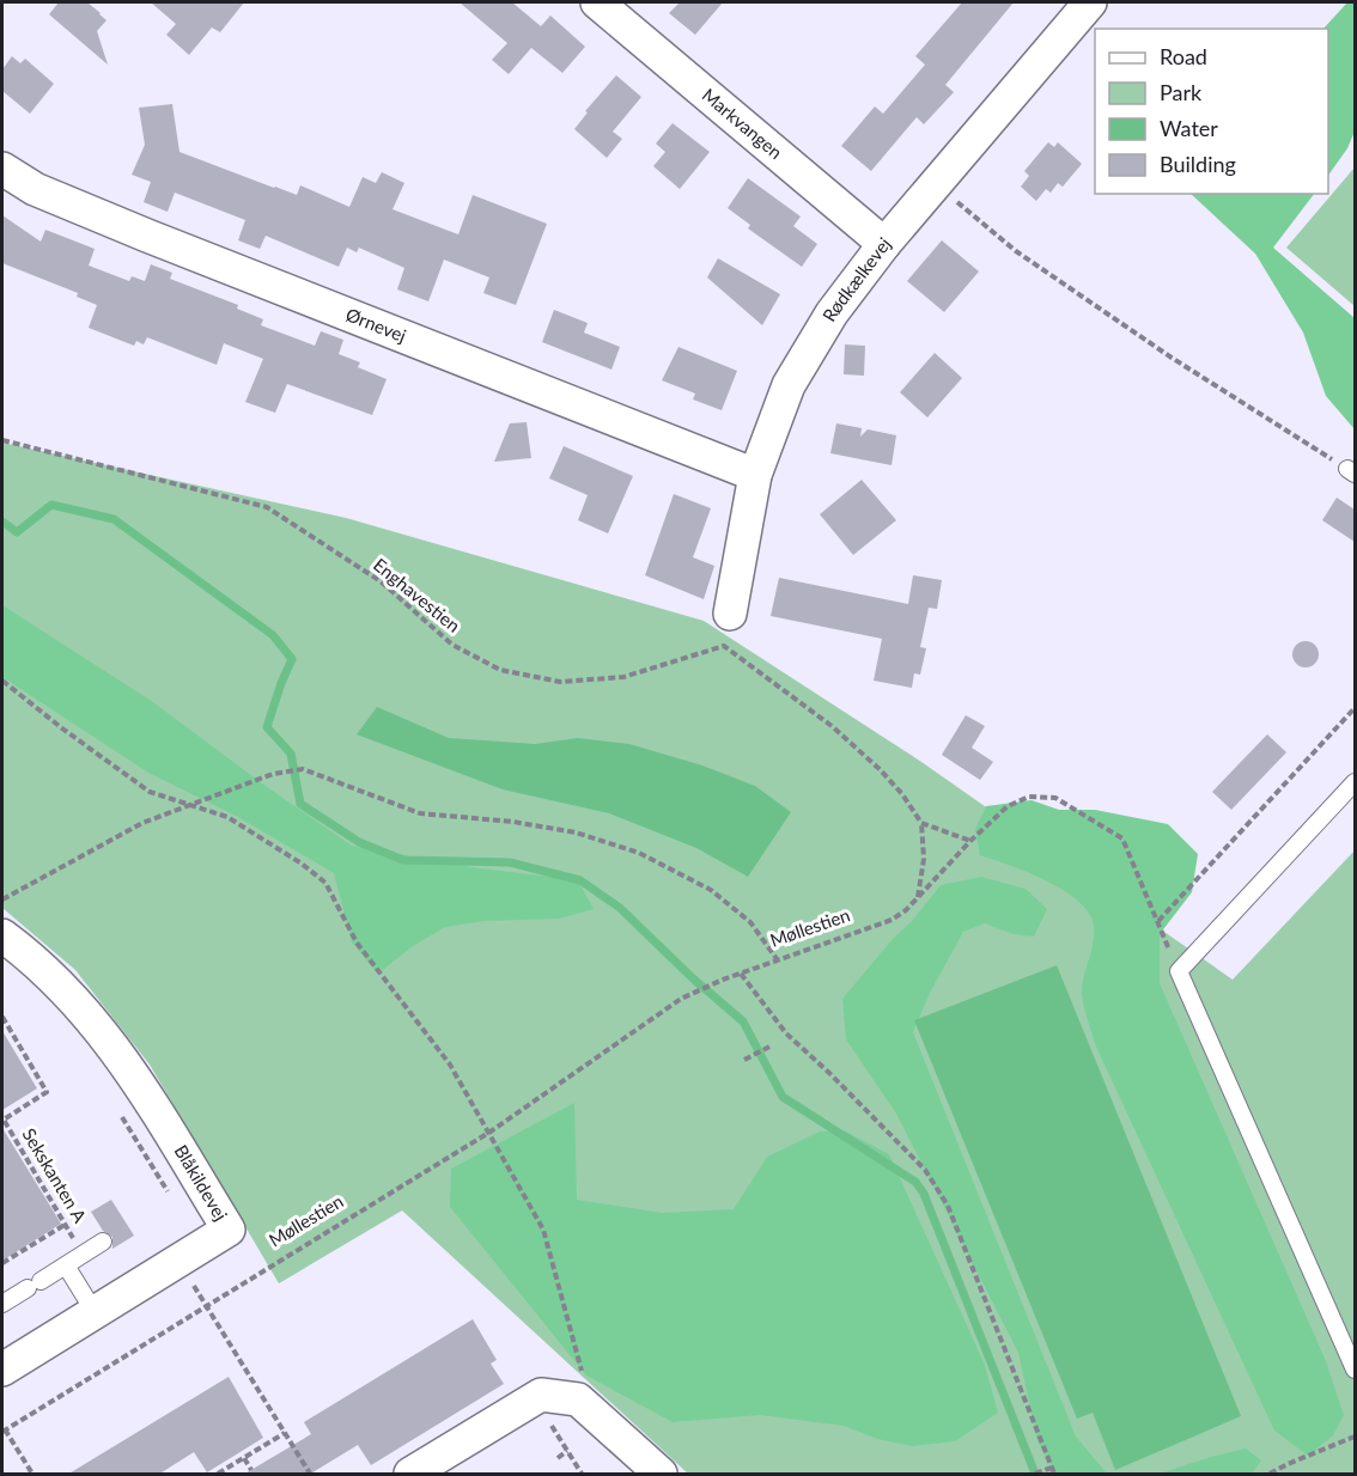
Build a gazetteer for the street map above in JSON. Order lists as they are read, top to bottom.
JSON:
{
  "streets": {
    "street": [
      "Markvangen",
      "Rødkælkevej",
      "Ørnevej",
      "Blåkildevej"
    ],
    "path": ["Enghavestien", "Møllestien", "Sekskanten A"]
  },
  "crossings": [
    ["Markvangen", "Rødkælkevej"],
    ["Rødkælkevej", "Ørnevej"]
  ],
  "legend": [
    "Road",
    "Park",
    "Water",
    "Building"
  ]
}
